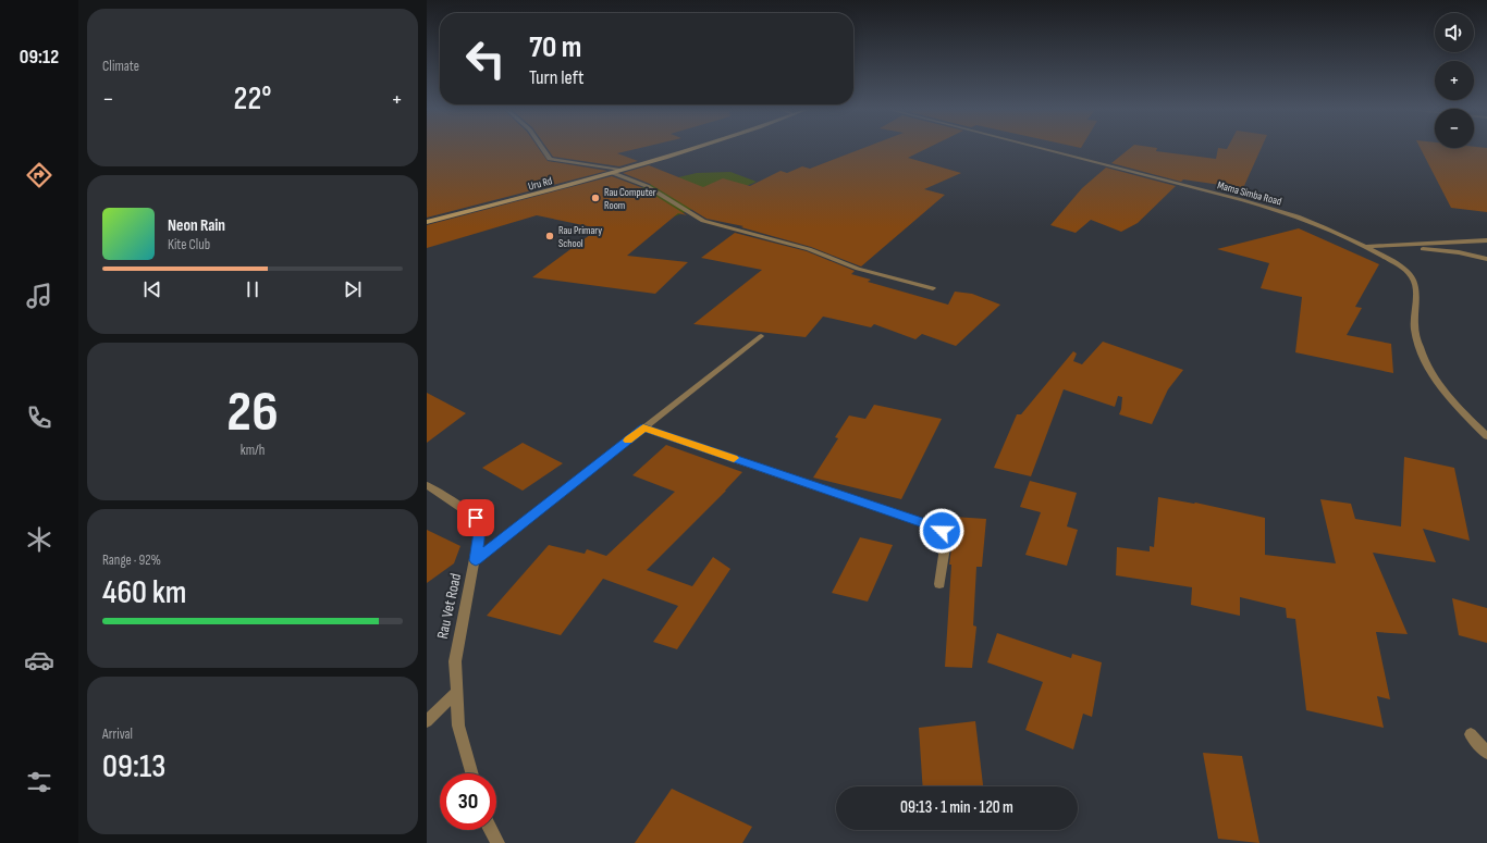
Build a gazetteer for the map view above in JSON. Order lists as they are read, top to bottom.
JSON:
{
  "streets": {
    "street": ["Uru Rd", "Mama Simba Road", "Rau Vet Road"]
  },
  "places": ["Rau Computer Room", "Rau Primary School"],
  "page": {
    "tabs": "09:12",
    "tile": [
      "Climate",
      ["26", "km/h"],
      ["Range · 92%", "460 km"],
      ["Arrival", "09:13"]
    ],
    "map_buttons": ["+", "−"],
    "turn": ["70 m", "Turn left"],
    "heat": ["−", "22°", "+"],
    "song": ["Neon Rain", "Kite Club"],
    "limit": "30",
    "trip": "09:13 · 1 min · 120 m"
  }
}
